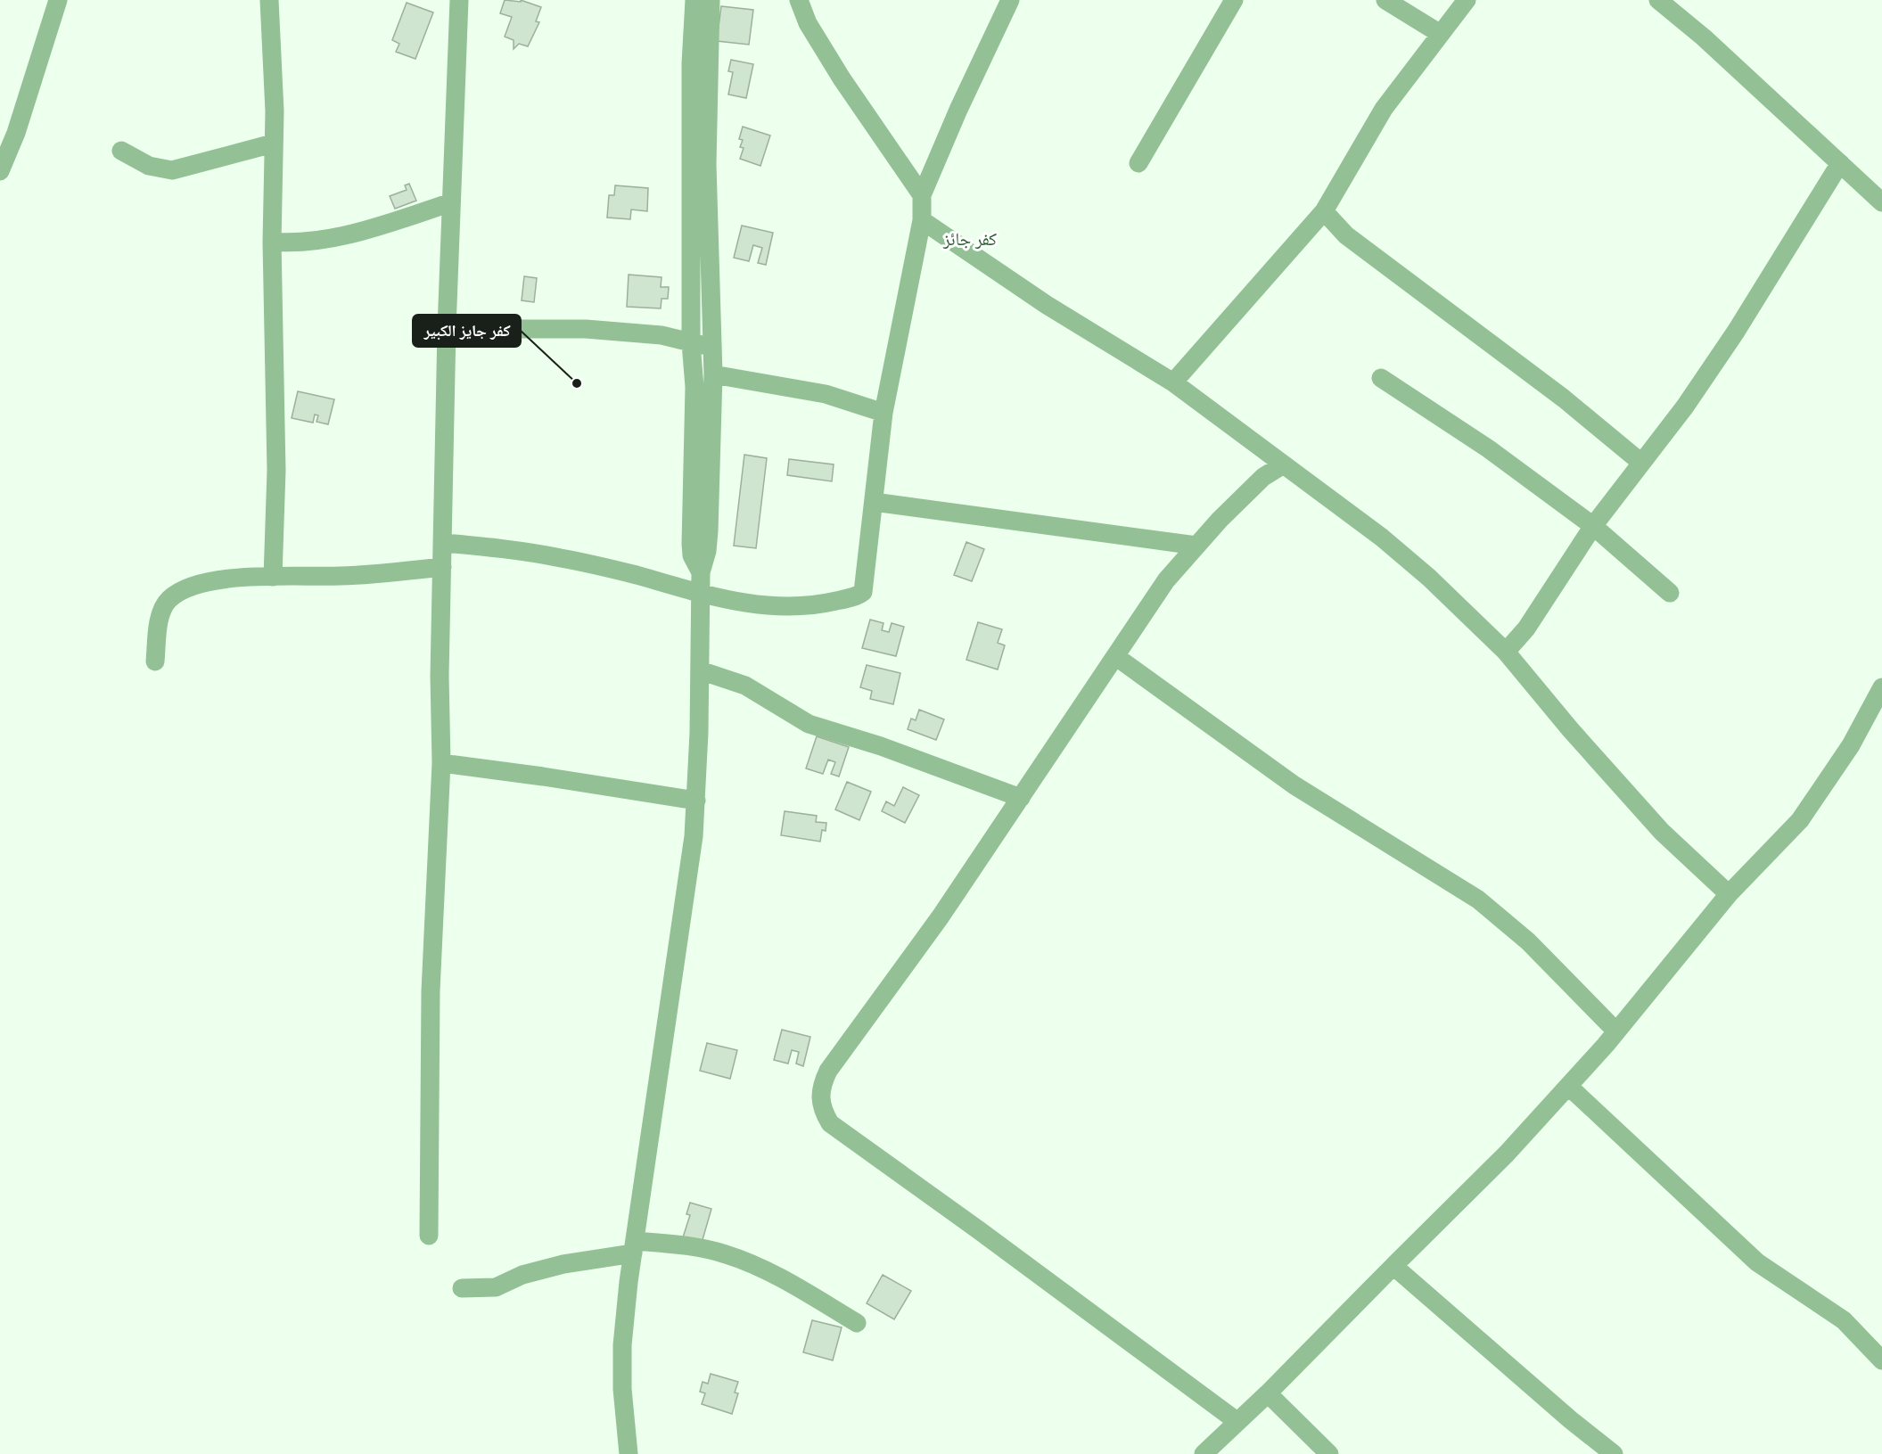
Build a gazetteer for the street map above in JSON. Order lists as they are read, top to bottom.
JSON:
{
  "districts": ["كفر جائز"],
  "places": ["كفر جايز الكبير"]
}
